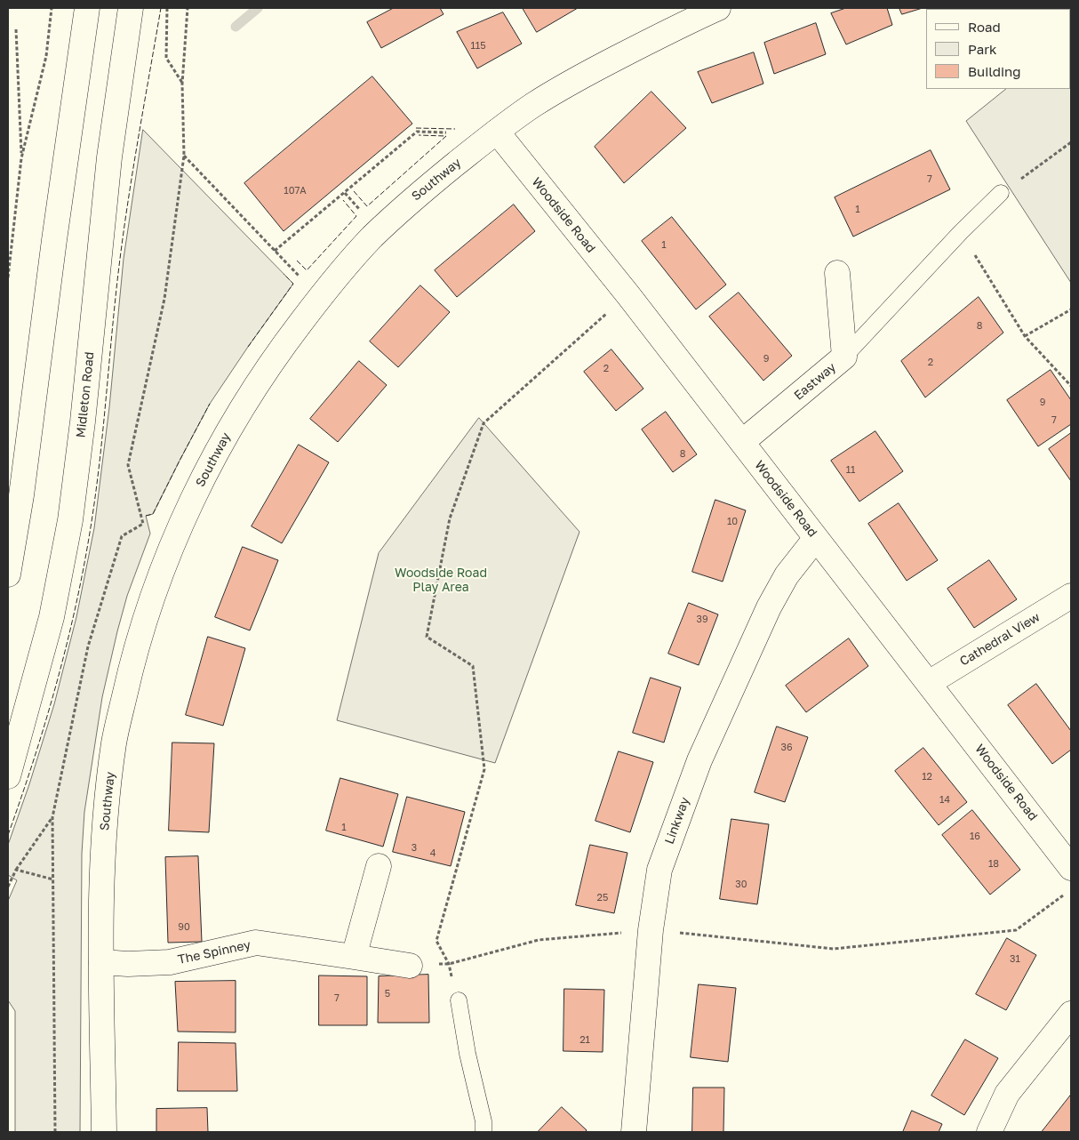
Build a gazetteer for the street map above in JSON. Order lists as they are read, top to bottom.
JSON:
{
  "streets": {
    "main road": [
      "Southway",
      "Woodside Road",
      "Eastway",
      "Midleton Road",
      "Cathedral View",
      "Linkway",
      "The Spinney"
    ]
  },
  "crossings": [
    ["Southway", "Woodside Road"],
    ["Southway", "The Spinney"],
    ["Woodside Road", "Eastway"],
    ["Woodside Road", "Cathedral View"],
    ["Woodside Road", "Linkway"]
  ],
  "parks": ["Woodside Road Play Area"],
  "house_numbers": [
    "115",
    "7",
    "107A",
    "1",
    "1",
    "8",
    "9",
    "2",
    "2",
    "9",
    "7",
    "8",
    "11",
    "10",
    "39",
    "36",
    "12",
    "14",
    "1",
    "16",
    "3",
    "4",
    "18",
    "30",
    "25",
    "90",
    "31",
    "5",
    "7",
    "21"
  ],
  "legend": ["Road", "Park", "Building"]
}
